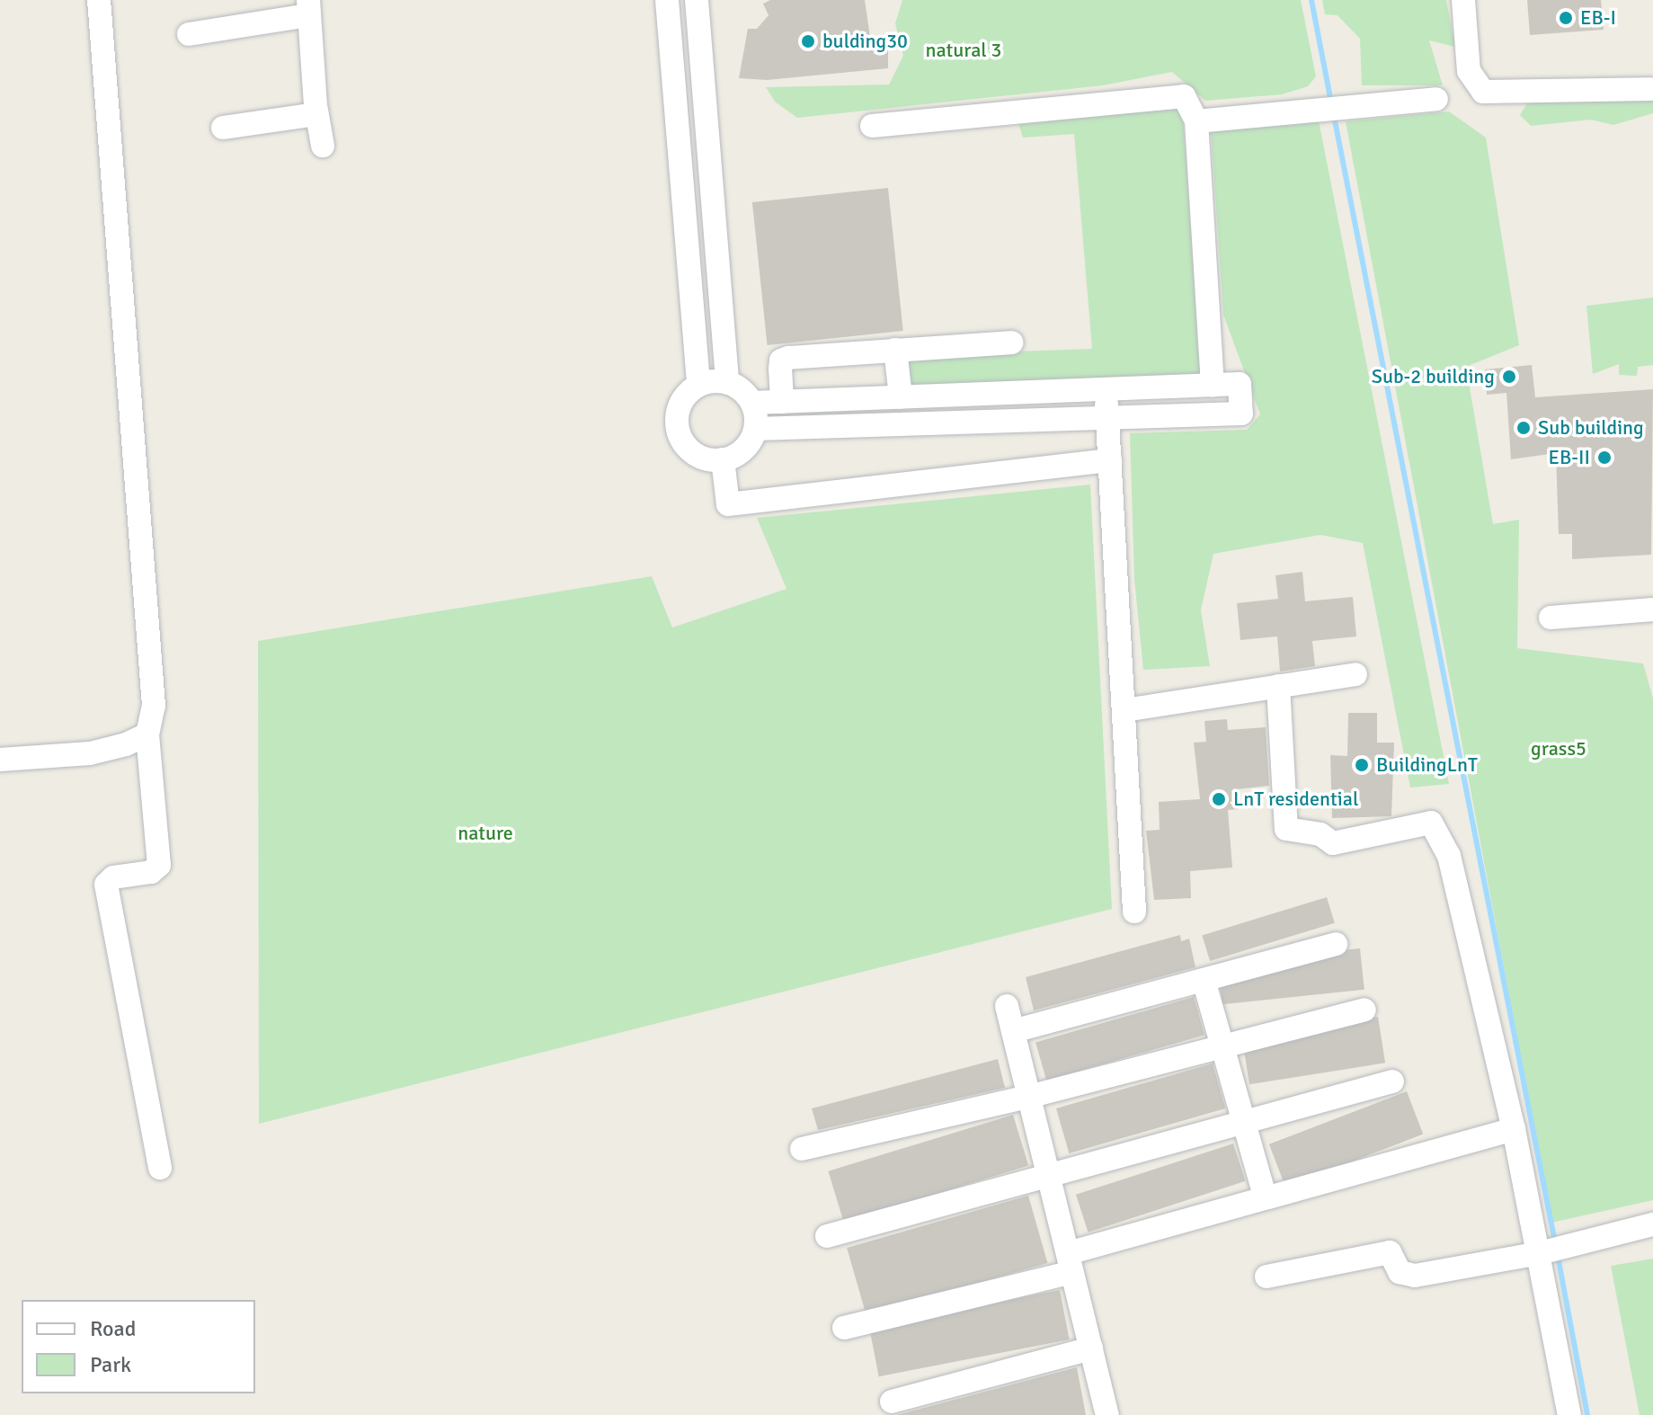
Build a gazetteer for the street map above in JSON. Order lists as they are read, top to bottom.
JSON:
{
  "parks": ["natural 3", "grass5", "nature"],
  "places": [
    "EB-I",
    "bulding30",
    "Sub-2 building",
    "Sub building",
    "EB-II",
    "BuildingLnT",
    "LnT residential"
  ],
  "legend": ["Road", "Park"]
}
